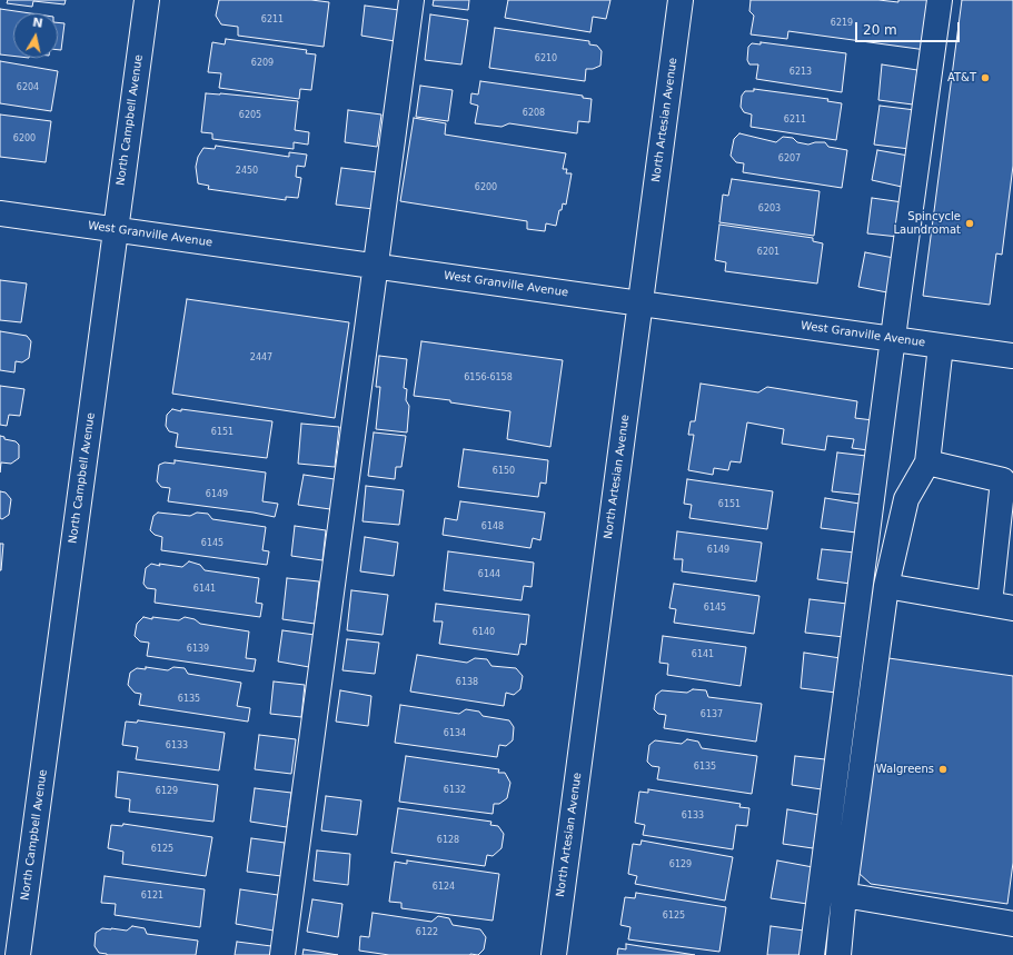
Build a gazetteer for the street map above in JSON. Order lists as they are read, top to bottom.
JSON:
{
  "streets": {
    "street": ["North Campbell Avenue", "North Artesian Avenue", "West Granville Avenue"]
  },
  "crossings": [
    ["North Campbell Avenue", "West Granville Avenue"],
    ["North Artesian Avenue", "West Granville Avenue"]
  ],
  "places": ["AT&T", "Spincycle Laundromat", "Walgreens"],
  "house_numbers": [
    "6211",
    "6219",
    "6210",
    "6209",
    "6213",
    "6204",
    "6208",
    "6205",
    "6211",
    "6200",
    "6207",
    "2450",
    "6200",
    "6203",
    "6201",
    "2447",
    "6156-6158",
    "6151",
    "6150",
    "6149",
    "6151",
    "6148",
    "6145",
    "6149",
    "6144",
    "6141",
    "6145",
    "6140",
    "6139",
    "6141",
    "6138",
    "6135",
    "6137",
    "6134",
    "6133",
    "6135",
    "6132",
    "6129",
    "6133",
    "6128",
    "6125",
    "6129",
    "6124",
    "6121",
    "6125",
    "6122"
  ],
  "scale_bar": "20 m",
  "north": "top"
}
